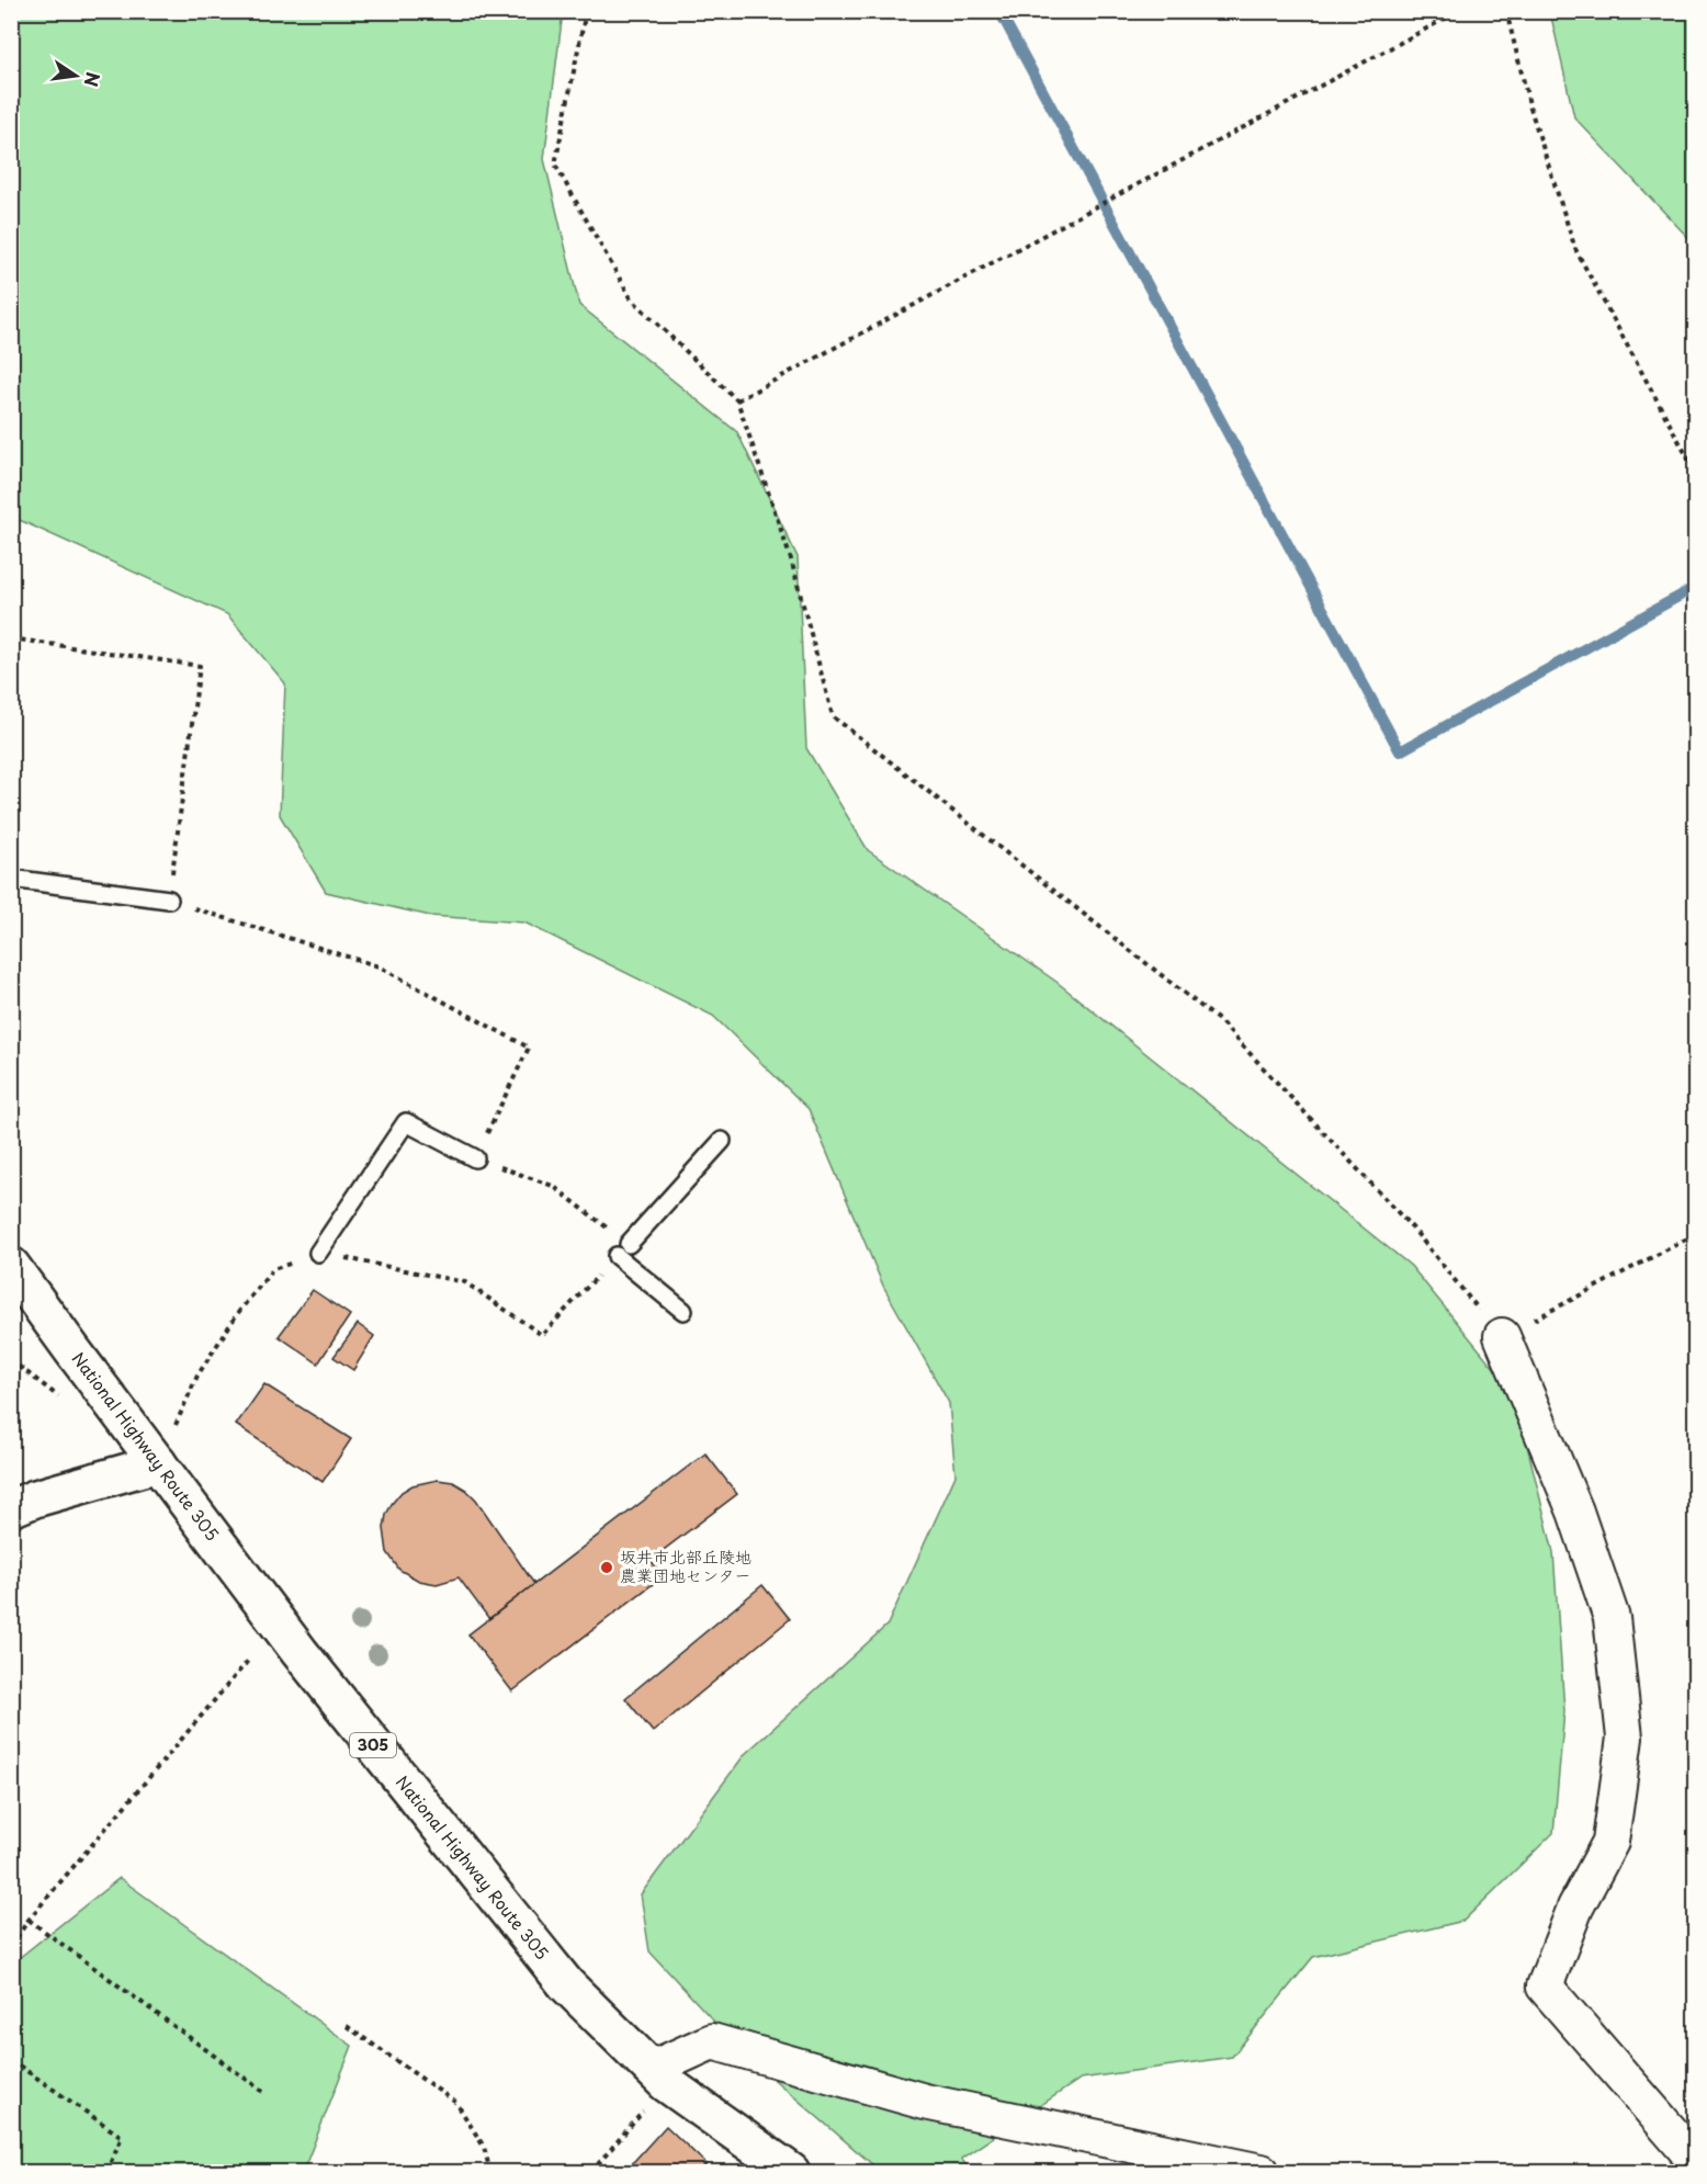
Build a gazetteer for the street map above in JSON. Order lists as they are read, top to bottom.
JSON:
{
  "streets": {
    "main road": ["National Highway Route 305", "305"]
  },
  "places": ["坂井市北部丘陵地 農業団地センター"],
  "north": "right"
}
